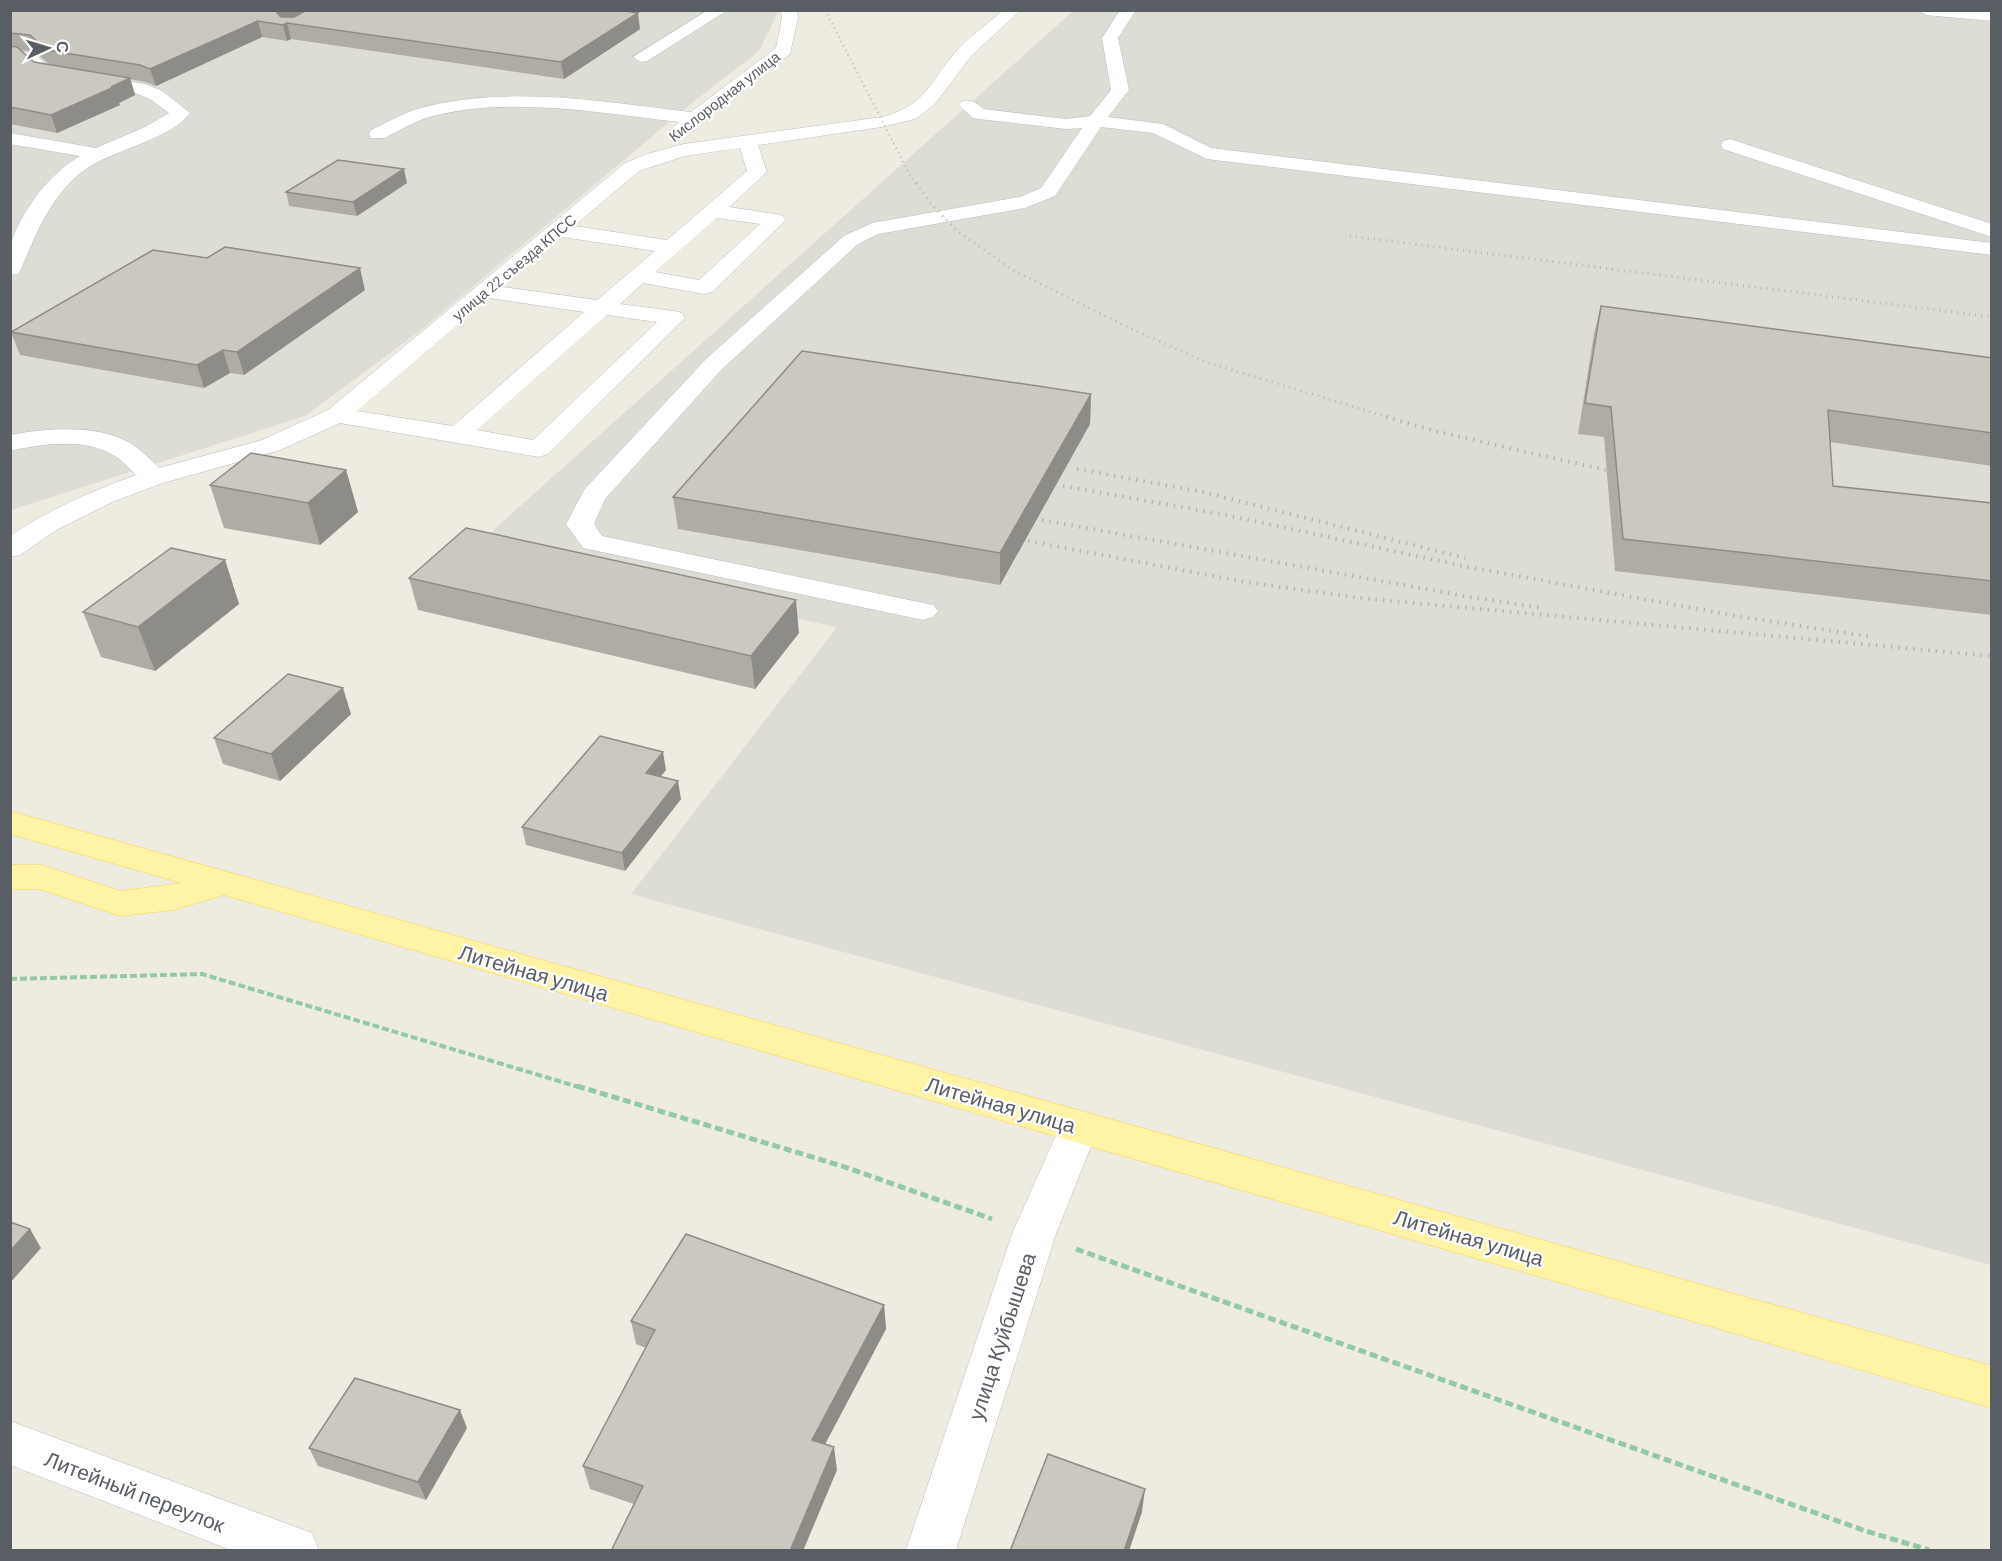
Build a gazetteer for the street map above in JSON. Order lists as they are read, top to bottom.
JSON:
{
  "streets": {
    "main road": ["Литейная улица"],
    "street": [
      "Кислородная улица",
      "улица 22 съезда КПСС",
      "улица Куйбышева",
      "Литейный переулок"
    ]
  },
  "crossings": [
    ["Кислородная улица", "улица 22 съезда КПСС"],
    ["Литейная улица", "улица Куйбышева"]
  ],
  "north": "right"
}
